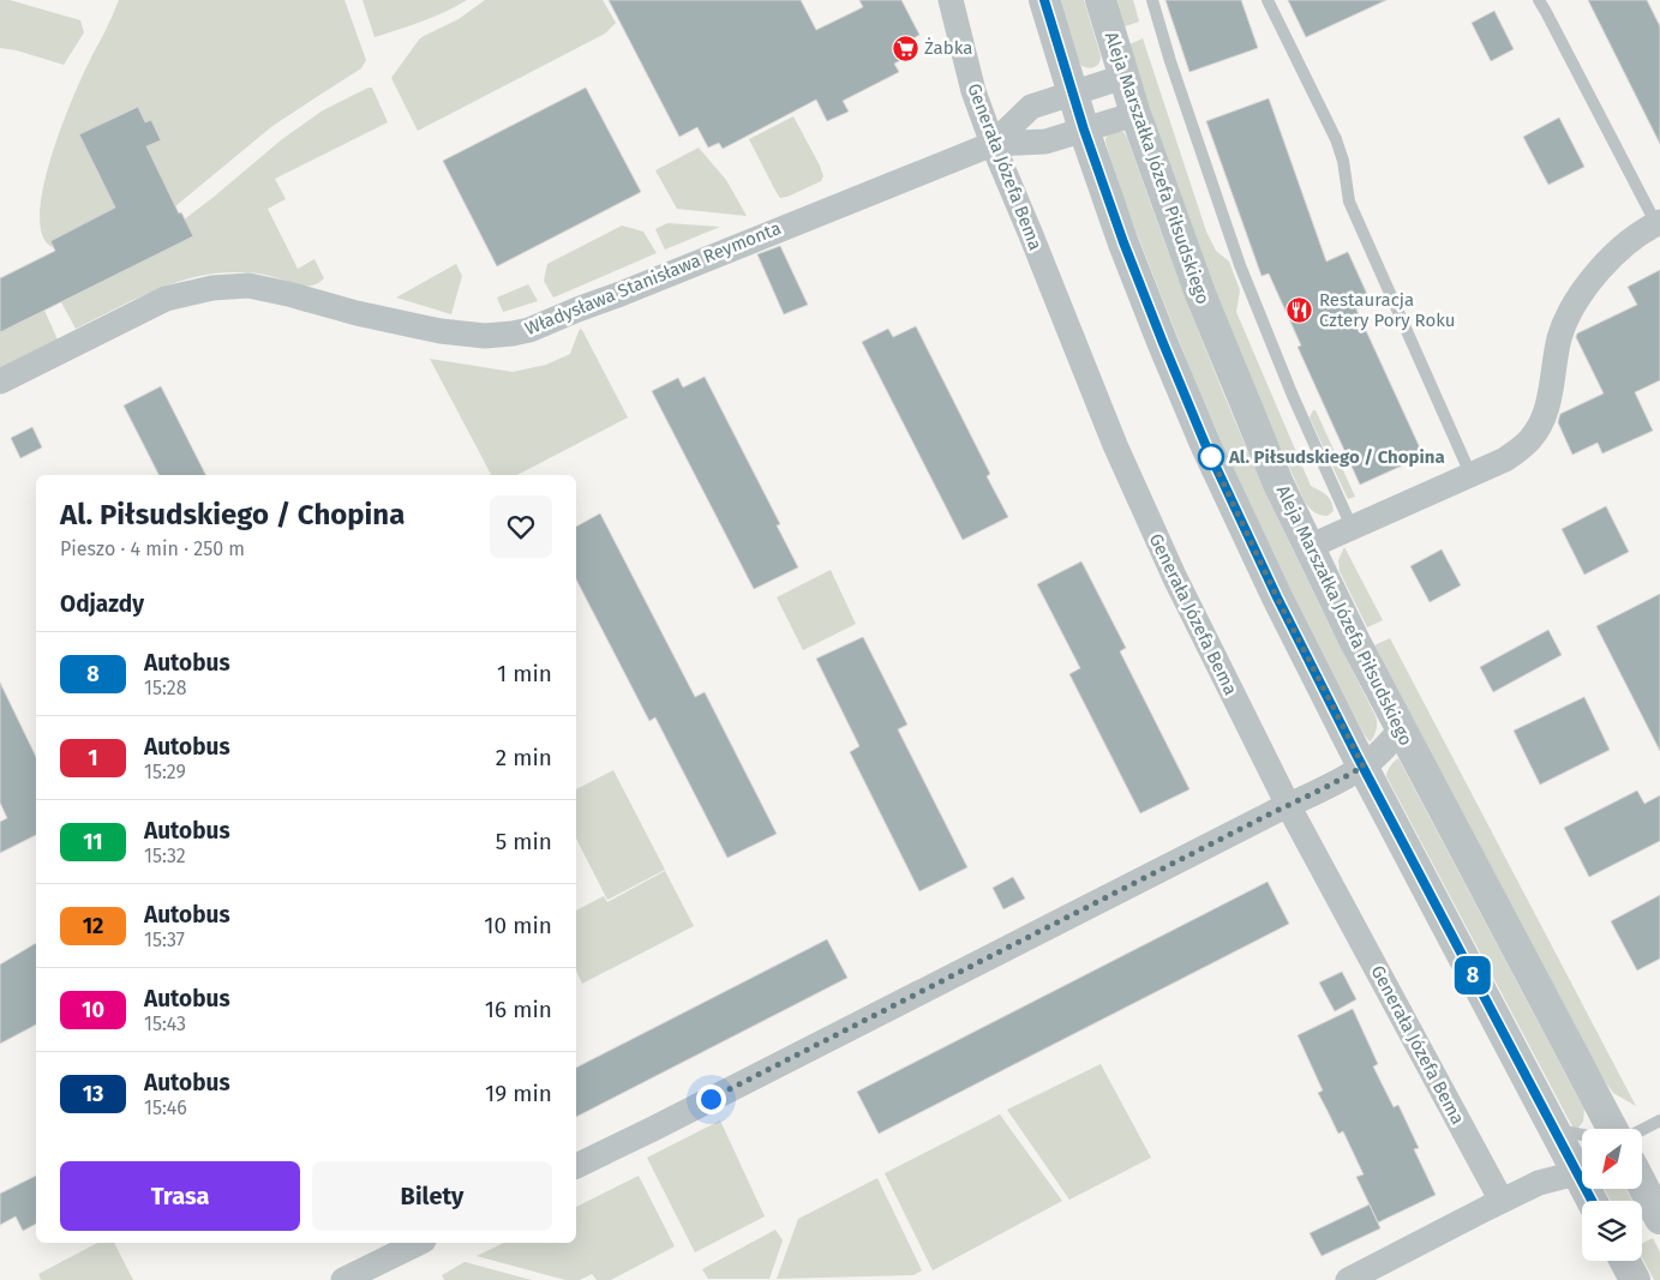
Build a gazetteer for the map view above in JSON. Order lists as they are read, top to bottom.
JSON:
{
  "streets": {
    "street": ["Generała Józefa Bema", "Aleja Marszałka Józefa Piłsudskiego", "Władysława Stanisława Reymonta"]
  },
  "crossings": [
    ["Generała Józefa Bema", "Władysława Stanisława Reymonta"],
    ["Aleja Marszałka Józefa Piłsudskiego", "Władysława Stanisława Reymonta"]
  ],
  "places": {
    "supermarket": ["Żabka"],
    "restaurant": ["Restauracja Cztery Pory Roku"],
    "other": ["Al. Piłsudskiego / Chopina"]
  },
  "lines": ["bus line 8"],
  "north": "bottom left",
  "page": {
    "on_map": "8",
    "heading": [
      ["Al. Piłsudskiego / Chopina", "Pieszo · 4 min · 250 m"],
      "Odjazdy"
    ],
    "list": [
      {
        "mark": "8",
        "name": "Autobus",
        "note": "15:28",
        "value": "1 min"
      },
      {
        "mark": "1",
        "name": "Autobus",
        "note": "15:29",
        "value": "2 min"
      },
      {
        "mark": "11",
        "name": "Autobus",
        "note": "15:32",
        "value": "5 min"
      },
      {
        "mark": "12",
        "name": "Autobus",
        "note": "15:37",
        "value": "10 min"
      },
      {
        "mark": "10",
        "name": "Autobus",
        "note": "15:43",
        "value": "16 min"
      },
      {
        "mark": "13",
        "name": "Autobus",
        "note": "15:46",
        "value": "19 min"
      }
    ],
    "buttons": ["Trasa", "Bilety"]
  }
}
